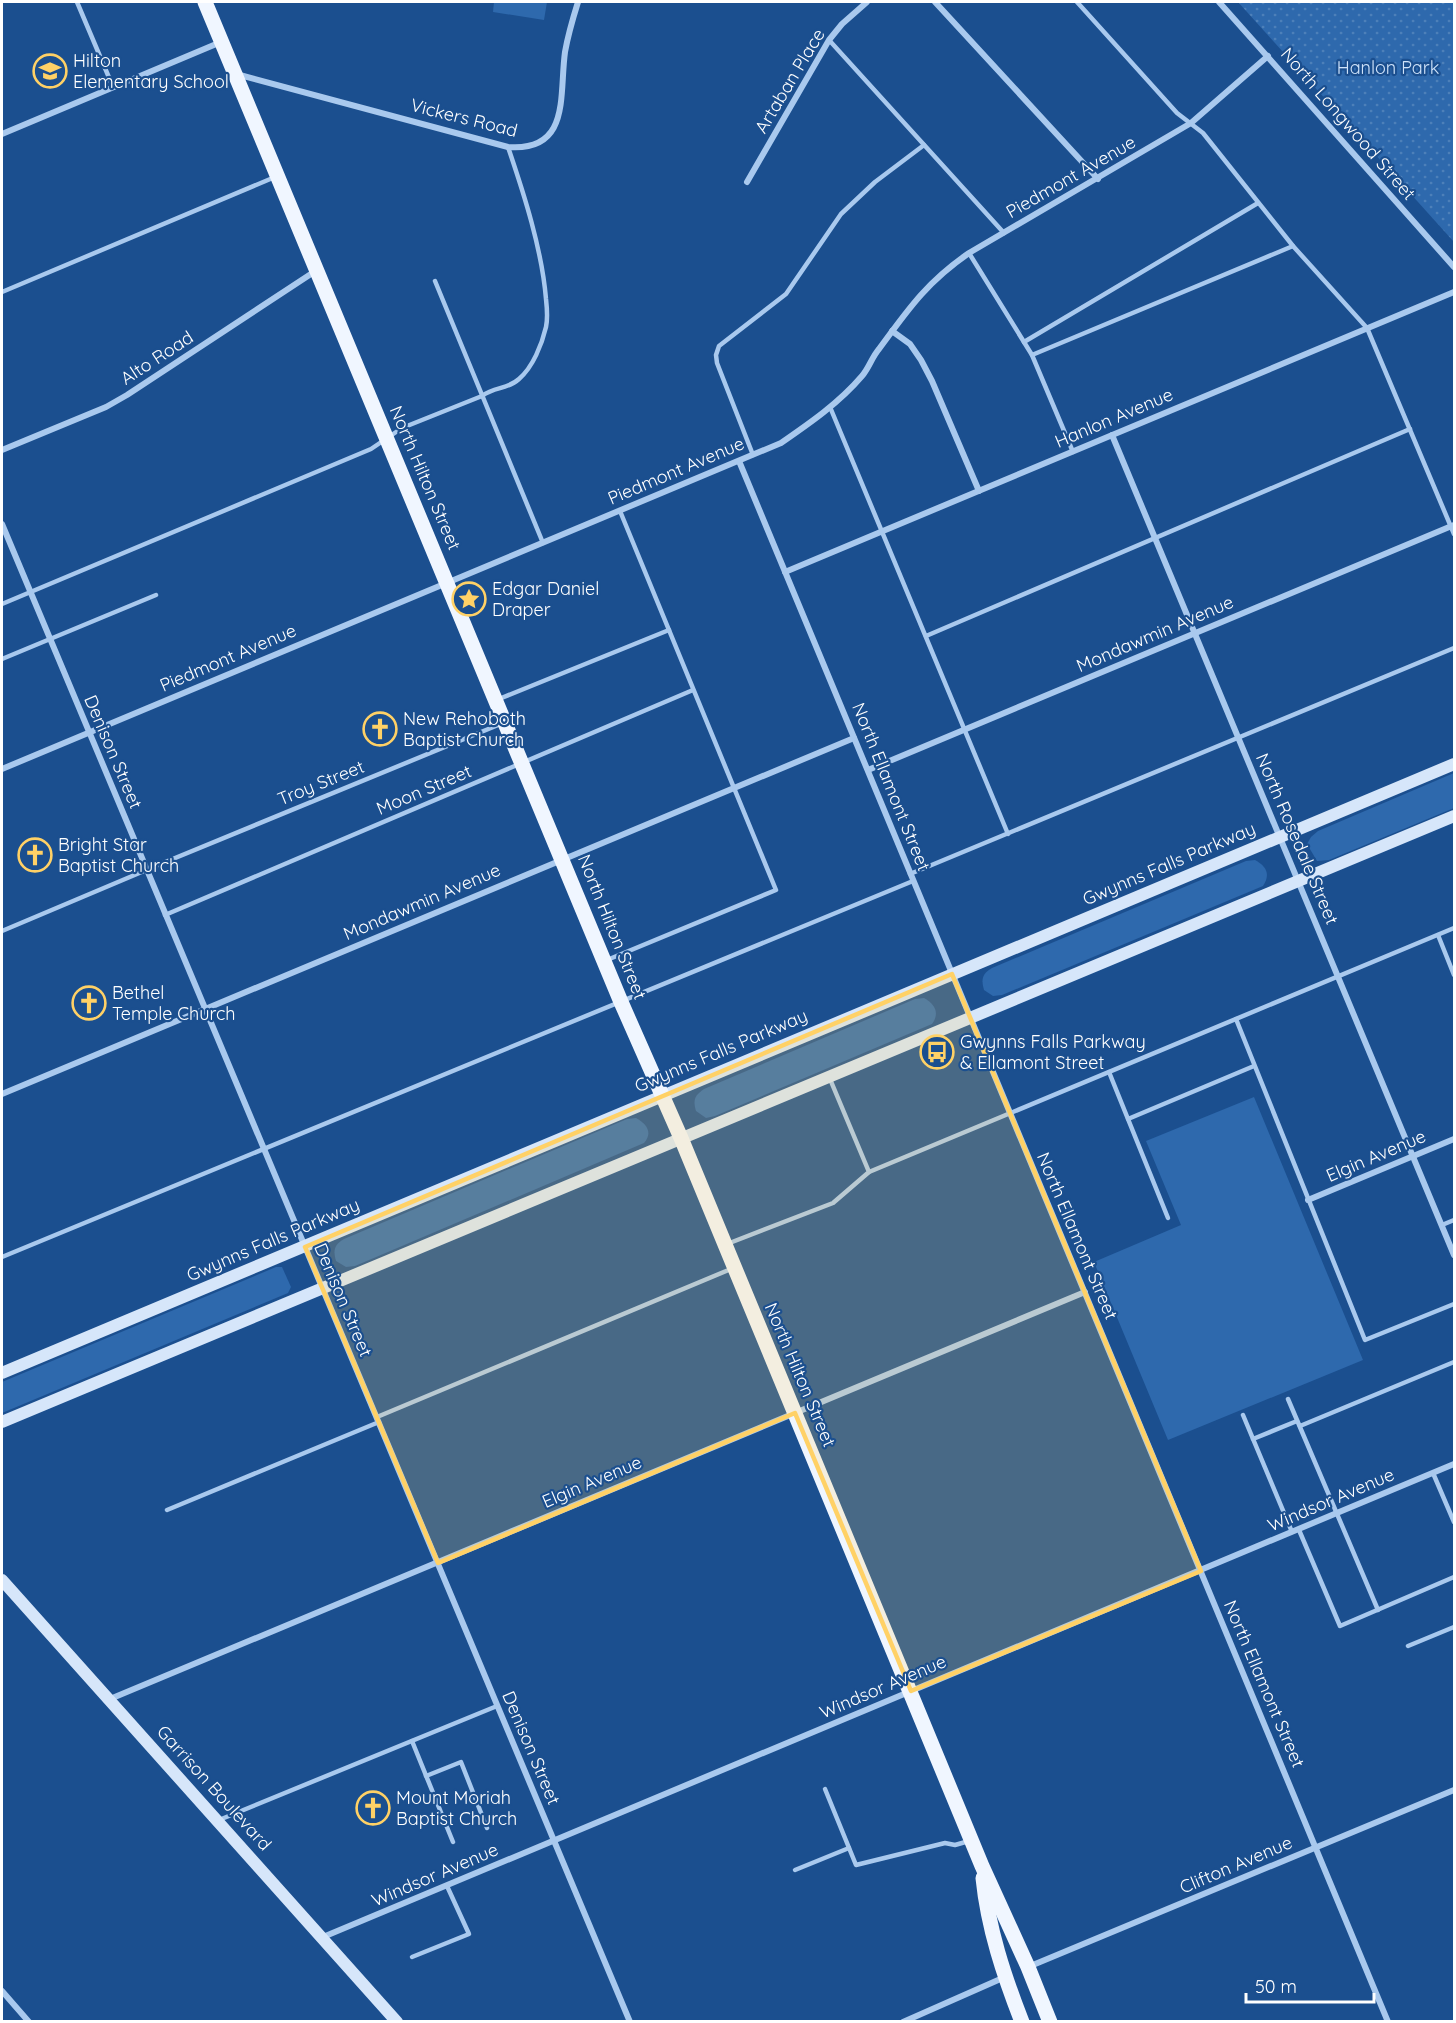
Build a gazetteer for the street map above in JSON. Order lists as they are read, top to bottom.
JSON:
{
  "streets": {
    "main road": ["North Hilton Street", "Gwynns Falls Parkway", "Garrison Boulevard"],
    "street": [
      "Artaban Place",
      "Vickers Road",
      "North Longwood Street",
      "Piedmont Avenue",
      "Alto Road",
      "Hanlon Avenue",
      "Mondawmin Avenue",
      "Denison Street",
      "North Ellamont Street",
      "North Rosedale Street",
      "Elgin Avenue",
      "Windsor Avenue",
      "Clifton Avenue"
    ],
    "lane": ["Troy Street", "Moon Street"]
  },
  "crossings": [
    ["Vickers Road", "North Hilton Street"],
    ["North Longwood Street", "Piedmont Avenue"],
    ["Piedmont Avenue", "North Hilton Street"],
    ["Piedmont Avenue", "Denison Street"],
    ["Piedmont Avenue", "North Ellamont Street"],
    ["Alto Road", "North Hilton Street"],
    ["Hanlon Avenue", "North Ellamont Street"],
    ["Hanlon Avenue", "North Rosedale Street"],
    ["North Hilton Street", "Mondawmin Avenue"],
    ["North Hilton Street", "Troy Street"],
    ["North Hilton Street", "Moon Street"],
    ["North Hilton Street", "Gwynns Falls Parkway"],
    ["North Hilton Street", "Elgin Avenue"],
    ["North Hilton Street", "Windsor Avenue"],
    ["North Hilton Street", "Clifton Avenue"],
    ["Mondawmin Avenue", "Denison Street"],
    ["Mondawmin Avenue", "North Ellamont Street"],
    ["Mondawmin Avenue", "North Rosedale Street"],
    ["Denison Street", "Troy Street"],
    ["Denison Street", "Moon Street"],
    ["Denison Street", "Gwynns Falls Parkway"],
    ["Denison Street", "Elgin Avenue"],
    ["Denison Street", "Windsor Avenue"],
    ["North Ellamont Street", "Gwynns Falls Parkway"],
    ["North Ellamont Street", "Elgin Avenue"],
    ["North Ellamont Street", "Windsor Avenue"],
    ["North Ellamont Street", "Clifton Avenue"],
    ["North Rosedale Street", "Gwynns Falls Parkway"],
    ["North Rosedale Street", "Elgin Avenue"],
    ["Elgin Avenue", "Garrison Boulevard"],
    ["Windsor Avenue", "Garrison Boulevard"]
  ],
  "parks": ["Hanlon Park"],
  "places": {
    "school or university": ["Hilton Elementary School"],
    "place": ["Edgar Daniel Draper"],
    "church": [
      "New Rehoboth Baptist Church",
      "Bright Star Baptist Church",
      "Bethel Temple Church",
      "Mount Moriah Baptist Church"
    ],
    "bus stop": ["Gwynns Falls Parkway & Ellamont Street"]
  },
  "scale_bar": "50 m"
}
